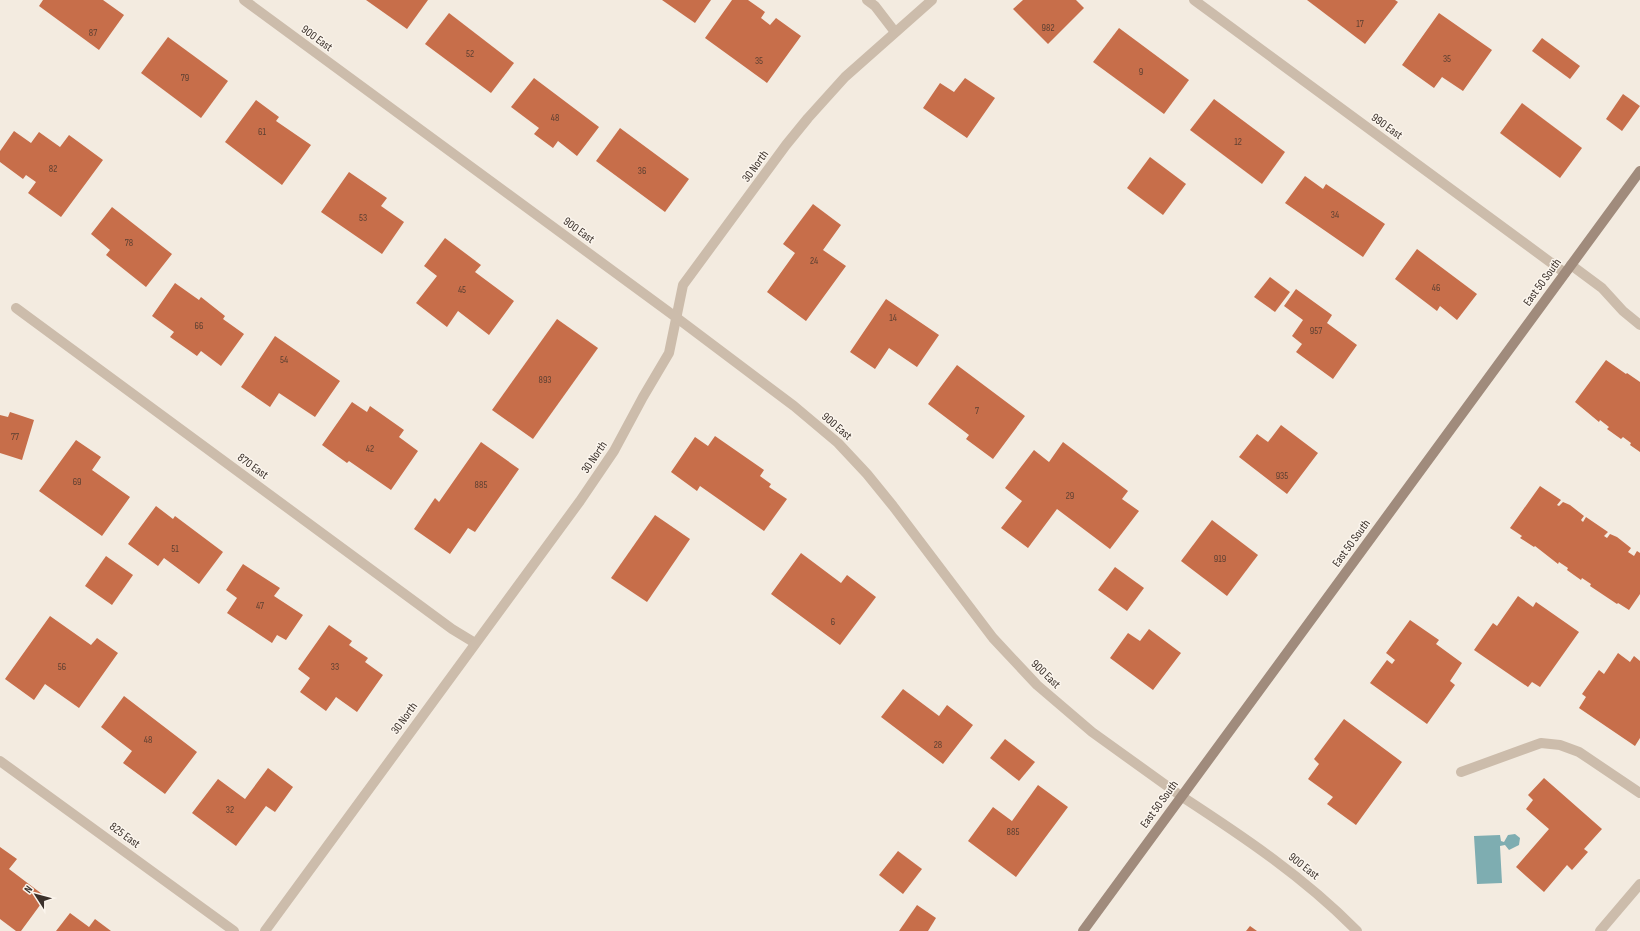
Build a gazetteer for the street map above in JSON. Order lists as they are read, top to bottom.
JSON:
{
  "streets": {
    "main road": ["East 50 South"],
    "street": [
      "900 East",
      "990 East",
      "30 North",
      "870 East",
      "825 East"
    ]
  },
  "crossings": [
    ["900 East", "30 North"],
    ["900 East", "East 50 South"],
    ["990 East", "East 50 South"],
    ["30 North", "870 East"]
  ],
  "house_numbers": [
    "17",
    "982",
    "87",
    "52",
    "35",
    "35",
    "9",
    "79",
    "48",
    "61",
    "12",
    "82",
    "36",
    "34",
    "53",
    "78",
    "24",
    "46",
    "45",
    "14",
    "66",
    "957",
    "54",
    "893",
    "7",
    "77",
    "42",
    "935",
    "69",
    "885",
    "29",
    "51",
    "919",
    "47",
    "6",
    "56",
    "33",
    "48",
    "28",
    "32",
    "885"
  ],
  "north": "top left"
}
